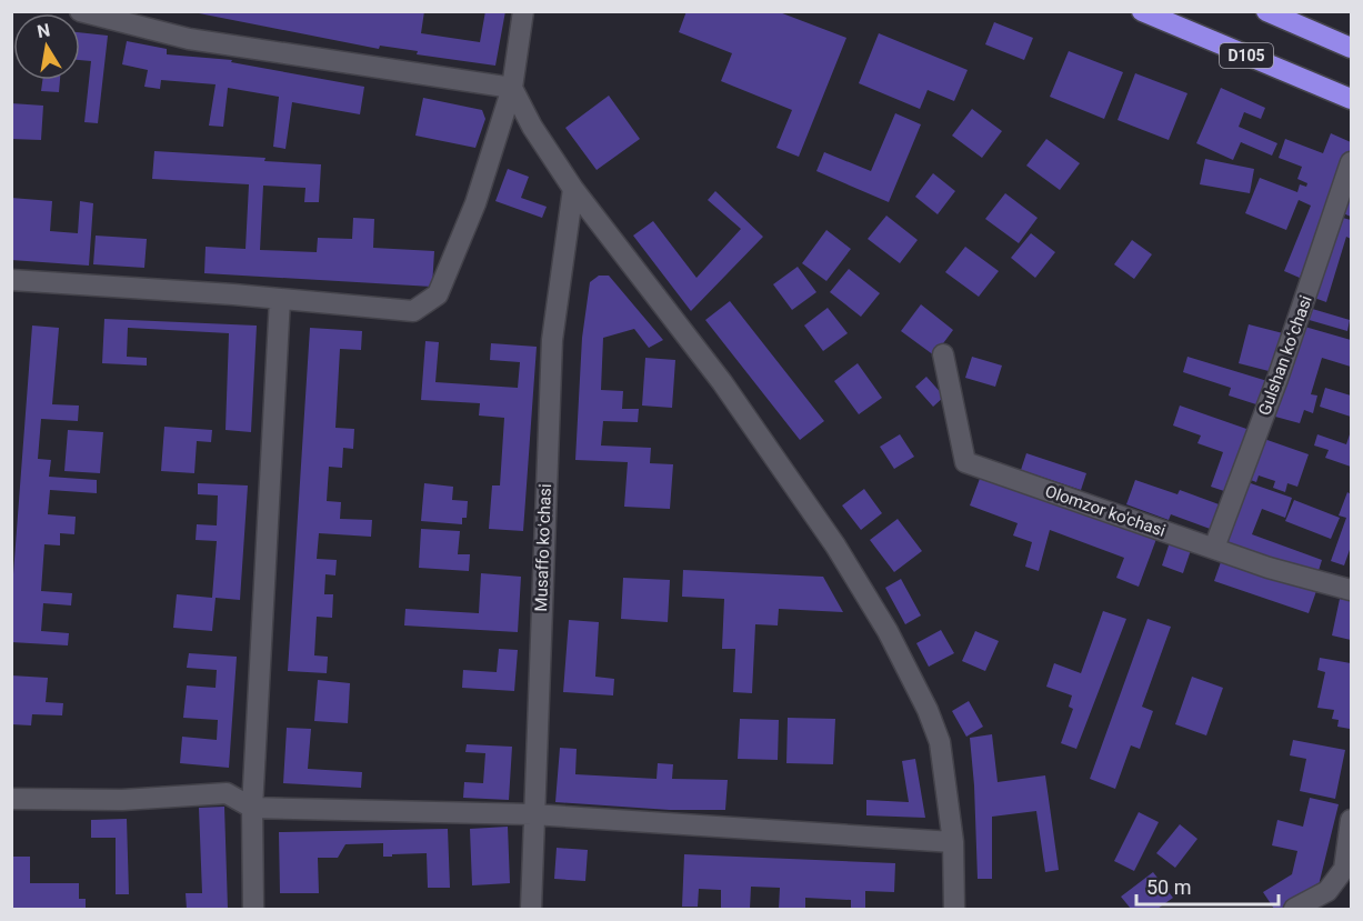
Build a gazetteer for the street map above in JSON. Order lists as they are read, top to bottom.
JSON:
{
  "streets": {
    "highway": ["D105"],
    "street": ["Gulshan koʻchasi", "Olomzor ko'chasi", "Musaffo koʻchasi"]
  },
  "crossings": [
    ["Gulshan koʻchasi", "Olomzor ko'chasi"]
  ],
  "scale_bar": "50 m",
  "north": "top"
}
